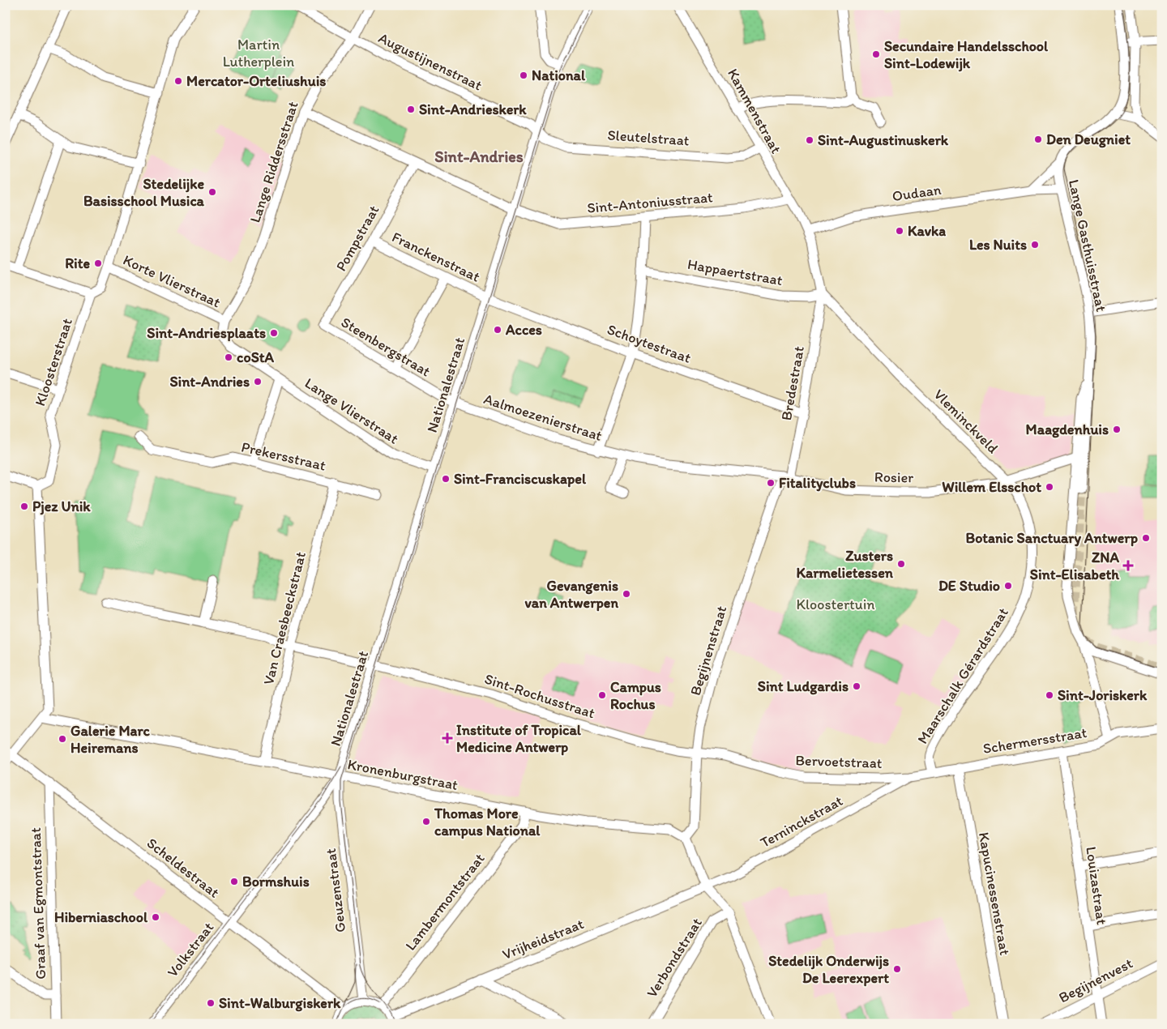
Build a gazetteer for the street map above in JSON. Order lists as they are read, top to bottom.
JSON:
{
  "streets": {
    "street": [
      "Augustijnenstraat",
      "Kammenstraat",
      "Sleutelstraat",
      "Lange Riddersstraat",
      "Oudaan",
      "Sint-Antoniusstraat",
      "Pompstraat",
      "Lange Gasthuisstraat",
      "Franckenstraat",
      "Happaertstraat",
      "Korte Vlierstraat",
      "Schoytestraat",
      "Steenbergstraat",
      "Kloosterstraat",
      "Bredestraat",
      "Nationalestraat",
      "Lange Vlierstraat",
      "Aalmoezenierstraat",
      "Vleminckveld",
      "Prekersstraat",
      "Rosier",
      "Van Craesbeeckstraat",
      "Begijnenstraat",
      "Maarschalk Gérardstraat",
      "Sint-Rochusstraat",
      "Schermersstraat",
      "Bervoetstraat",
      "Kronenburgstraat",
      "Terninckstraat",
      "Scheldestraat",
      "Louizastraat",
      "Geuzenstraat",
      "Kapucinessenstraat",
      "Lambermontstraat",
      "Graaf van Egmontstraat",
      "Vrijheidstraat",
      "Volkstraat",
      "Verbondstraat",
      "Begijnenvest"
    ]
  },
  "crossings": [
    ["Augustijnenstraat", "Sleutelstraat"],
    ["Augustijnenstraat", "Lange Riddersstraat"],
    ["Augustijnenstraat", "Nationalestraat"],
    ["Kammenstraat", "Sleutelstraat"],
    ["Kammenstraat", "Oudaan"],
    ["Kammenstraat", "Sint-Antoniusstraat"],
    ["Kammenstraat", "Happaertstraat"],
    ["Kammenstraat", "Bredestraat"],
    ["Kammenstraat", "Vleminckveld"],
    ["Sleutelstraat", "Nationalestraat"],
    ["Lange Riddersstraat", "Sint-Antoniusstraat"],
    ["Lange Riddersstraat", "Korte Vlierstraat"],
    ["Oudaan", "Lange Gasthuisstraat"],
    ["Sint-Antoniusstraat", "Pompstraat"],
    ["Sint-Antoniusstraat", "Nationalestraat"],
    ["Pompstraat", "Franckenstraat"],
    ["Pompstraat", "Steenbergstraat"],
    ["Lange Gasthuisstraat", "Rosier"],
    ["Lange Gasthuisstraat", "Schermersstraat"],
    ["Franckenstraat", "Schoytestraat"],
    ["Franckenstraat", "Nationalestraat"],
    ["Happaertstraat", "Bredestraat"],
    ["Happaertstraat", "Vleminckveld"],
    ["Korte Vlierstraat", "Kloosterstraat"],
    ["Schoytestraat", "Bredestraat"],
    ["Schoytestraat", "Nationalestraat"],
    ["Steenbergstraat", "Nationalestraat"],
    ["Steenbergstraat", "Aalmoezenierstraat"],
    ["Bredestraat", "Aalmoezenierstraat"],
    ["Bredestraat", "Vleminckveld"],
    ["Bredestraat", "Rosier"],
    ["Bredestraat", "Begijnenstraat"],
    ["Nationalestraat", "Lange Vlierstraat"],
    ["Nationalestraat", "Aalmoezenierstraat"],
    ["Nationalestraat", "Sint-Rochusstraat"],
    ["Nationalestraat", "Kronenburgstraat"],
    ["Nationalestraat", "Geuzenstraat"],
    ["Nationalestraat", "Volkstraat"],
    ["Aalmoezenierstraat", "Rosier"],
    ["Aalmoezenierstraat", "Begijnenstraat"],
    ["Vleminckveld", "Rosier"],
    ["Vleminckveld", "Maarschalk Gérardstraat"],
    ["Prekersstraat", "Van Craesbeeckstraat"],
    ["Rosier", "Begijnenstraat"],
    ["Van Craesbeeckstraat", "Sint-Rochusstraat"],
    ["Van Craesbeeckstraat", "Kronenburgstraat"],
    ["Begijnenstraat", "Sint-Rochusstraat"],
    ["Begijnenstraat", "Bervoetstraat"],
    ["Begijnenstraat", "Kronenburgstraat"],
    ["Maarschalk Gérardstraat", "Schermersstraat"],
    ["Sint-Rochusstraat", "Bervoetstraat"],
    ["Schermersstraat", "Bervoetstraat"],
    ["Schermersstraat", "Terninckstraat"],
    ["Schermersstraat", "Louizastraat"],
    ["Schermersstraat", "Kapucinessenstraat"],
    ["Bervoetstraat", "Terninckstraat"],
    ["Kronenburgstraat", "Geuzenstraat"],
    ["Kronenburgstraat", "Lambermontstraat"],
    ["Kronenburgstraat", "Volkstraat"],
    ["Terninckstraat", "Vrijheidstraat"],
    ["Scheldestraat", "Graaf van Egmontstraat"],
    ["Scheldestraat", "Volkstraat"],
    ["Louizastraat", "Begijnenvest"],
    ["Geuzenstraat", "Volkstraat"]
  ],
  "districts": ["Sint-Andries"],
  "parks": ["Martin Lutherplein", "Kloostertuin"],
  "places": {
    "other": [
      "Secundaire Handelsschool Sint-Lodewijk",
      "National",
      "Mercator-Orteliushuis",
      "Sint-Andrieskerk",
      "Den Deugniet",
      "Sint-Augustinuskerk",
      "Stedelijke Basisschool Musica",
      "Kavka",
      "Les Nuits",
      "Rite",
      "Acces",
      "Sint-Andriesplaats",
      "coStA",
      "Sint-Andries",
      "Maagdenhuis",
      "Sint-Franciscuskapel",
      "Fitalityclubs",
      "Willem Elsschot",
      "Pjez Unik",
      "Botanic Sanctuary Antwerp",
      "Zusters Karmelietessen",
      "DE Studio",
      "Gevangenis van Antwerpen",
      "Sint Ludgardis",
      "Campus Rochus",
      "Sint-Joriskerk",
      "Galerie Marc Heiremans",
      "Thomas More campus National",
      "Bormshuis",
      "Hiberniaschool",
      "Stedelijk Onderwijs De Leerexpert",
      "Sint-Walburgiskerk"
    ],
    "health": ["ZNA Sint-Elisabeth", "Institute of Tropical Medicine Antwerp"]
  }
}
